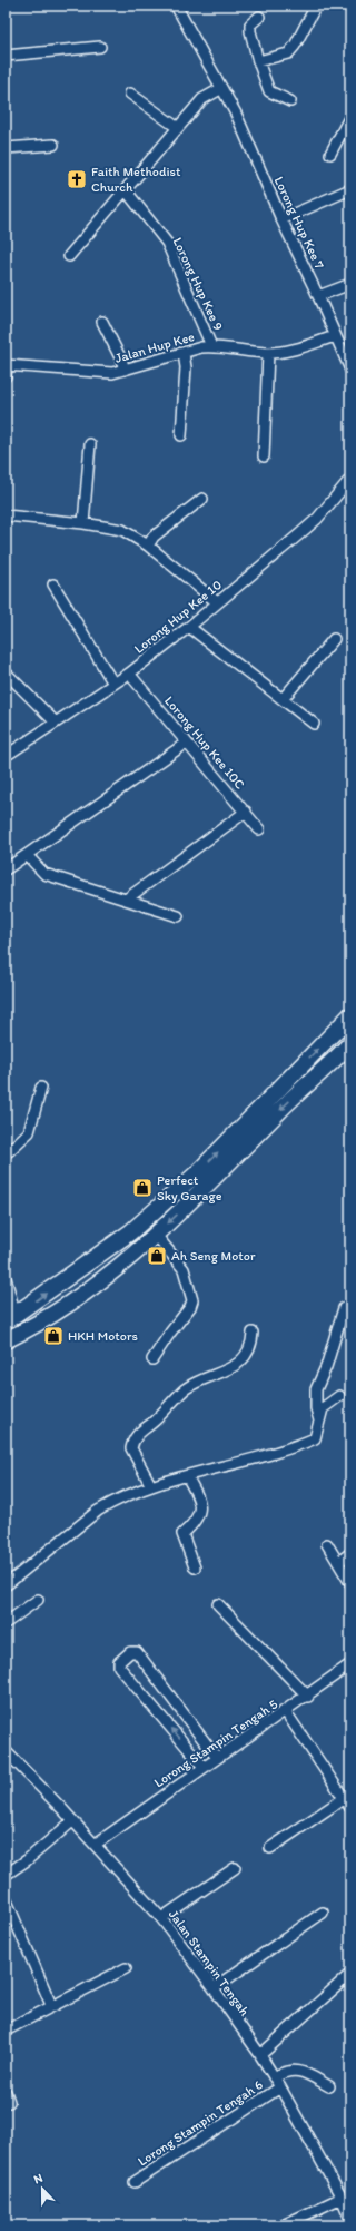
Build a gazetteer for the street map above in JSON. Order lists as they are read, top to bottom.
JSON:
{
  "streets": {
    "street": [
      "Lorong Hup Kee 7",
      "Lorong Hup Kee 9",
      "Jalan Hup Kee",
      "Lorong Hup Kee 10",
      "Lorong Hup Kee 10C",
      "Lorong Stampin Tengah 5",
      "Jalan Stampin Tengah",
      "Lorong Stampin Tengah 6"
    ]
  },
  "crossings": [
    ["Lorong Hup Kee 7", "Jalan Hup Kee"],
    ["Lorong Hup Kee 9", "Jalan Hup Kee"],
    ["Lorong Hup Kee 10", "Lorong Hup Kee 10C"],
    ["Lorong Stampin Tengah 5", "Jalan Stampin Tengah"],
    ["Jalan Stampin Tengah", "Lorong Stampin Tengah 6"]
  ],
  "places": {
    "church": ["Faith Methodist Church"],
    "shop": ["Perfect Sky Garage", "Ah Seng Motor", "HKH Motors"]
  },
  "north": "top"
}
